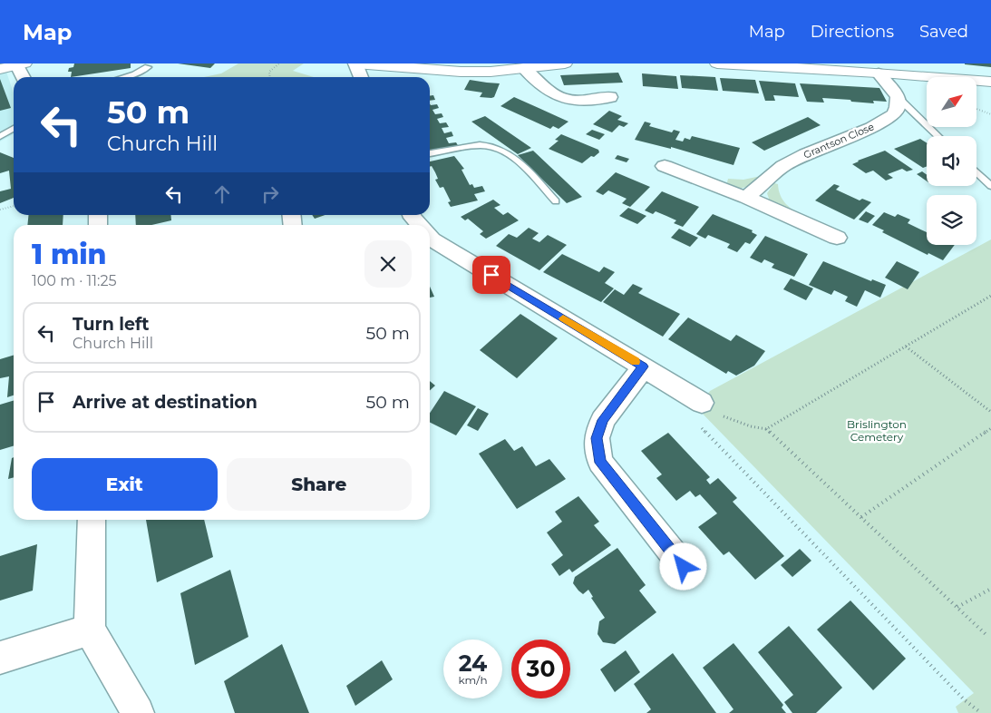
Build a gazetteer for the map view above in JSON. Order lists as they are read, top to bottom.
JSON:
{
  "streets": {
    "street": ["Grantson Close"]
  },
  "parks": ["Brislington Cemetery"],
  "north": "top right",
  "page": {
    "header": "Map",
    "nav": ["Map", "Directions", "Saved"],
    "turn": ["50 m", "Church Hill"],
    "heading": ["1 min", "100 m · 11:25"],
    "list": [
      {
        "name": "Turn left",
        "note": "Church Hill",
        "value": "50 m"
      },
      {
        "name": "Arrive at destination",
        "value": "50 m"
      }
    ],
    "buttons": ["Exit", "Share"],
    "speed": "24 km/h",
    "limit": "30"
  }
}
